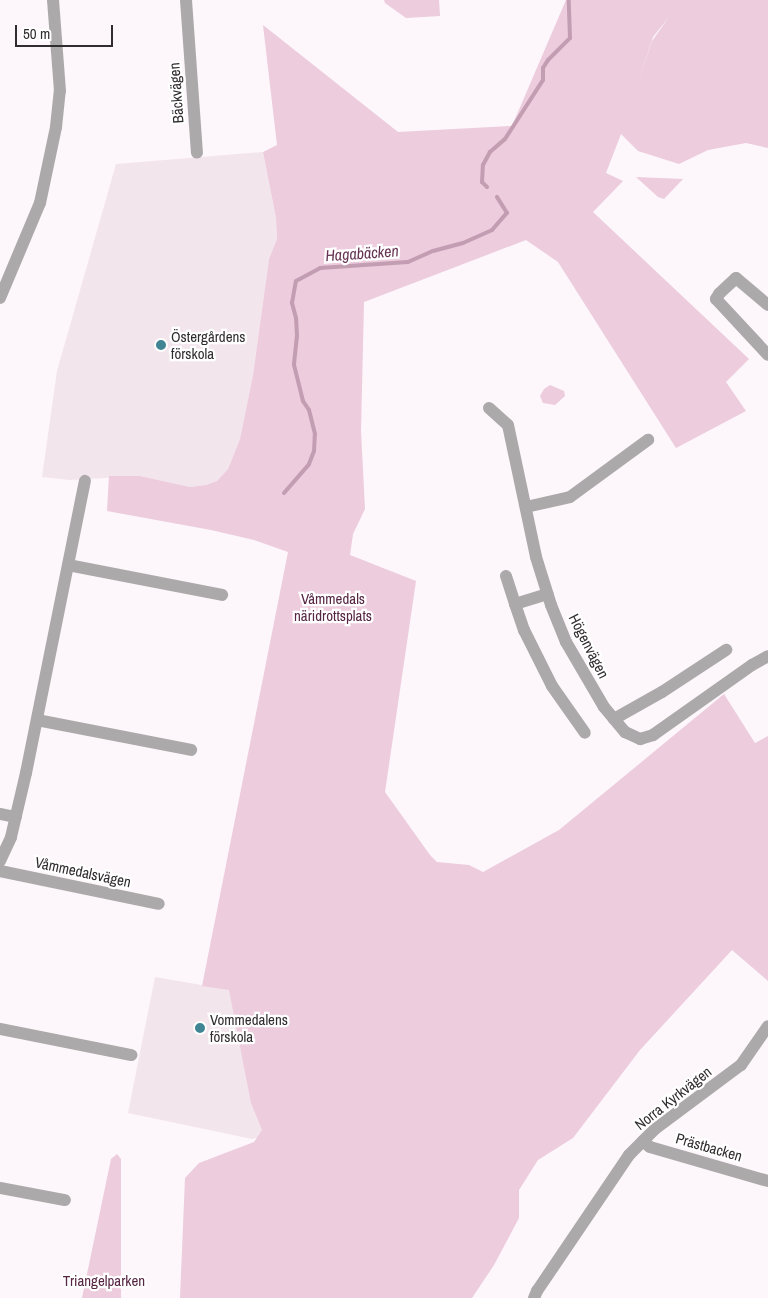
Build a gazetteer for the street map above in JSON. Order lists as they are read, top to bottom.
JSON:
{
  "streets": {
    "street": [
      "Bäckvägen",
      "Högenvägen",
      "Våmmedalsvägen",
      "Norra Kyrkvägen",
      "Prästbacken"
    ]
  },
  "crossings": [
    ["Norra Kyrkvägen", "Prästbacken"]
  ],
  "water": ["Hagabäcken"],
  "parks": ["Våmmedals näridrottsplats", "Triangelparken"],
  "places": ["Östergårdens förskola", "Vommedalens förskola"],
  "scale_bar": "50 m"
}
